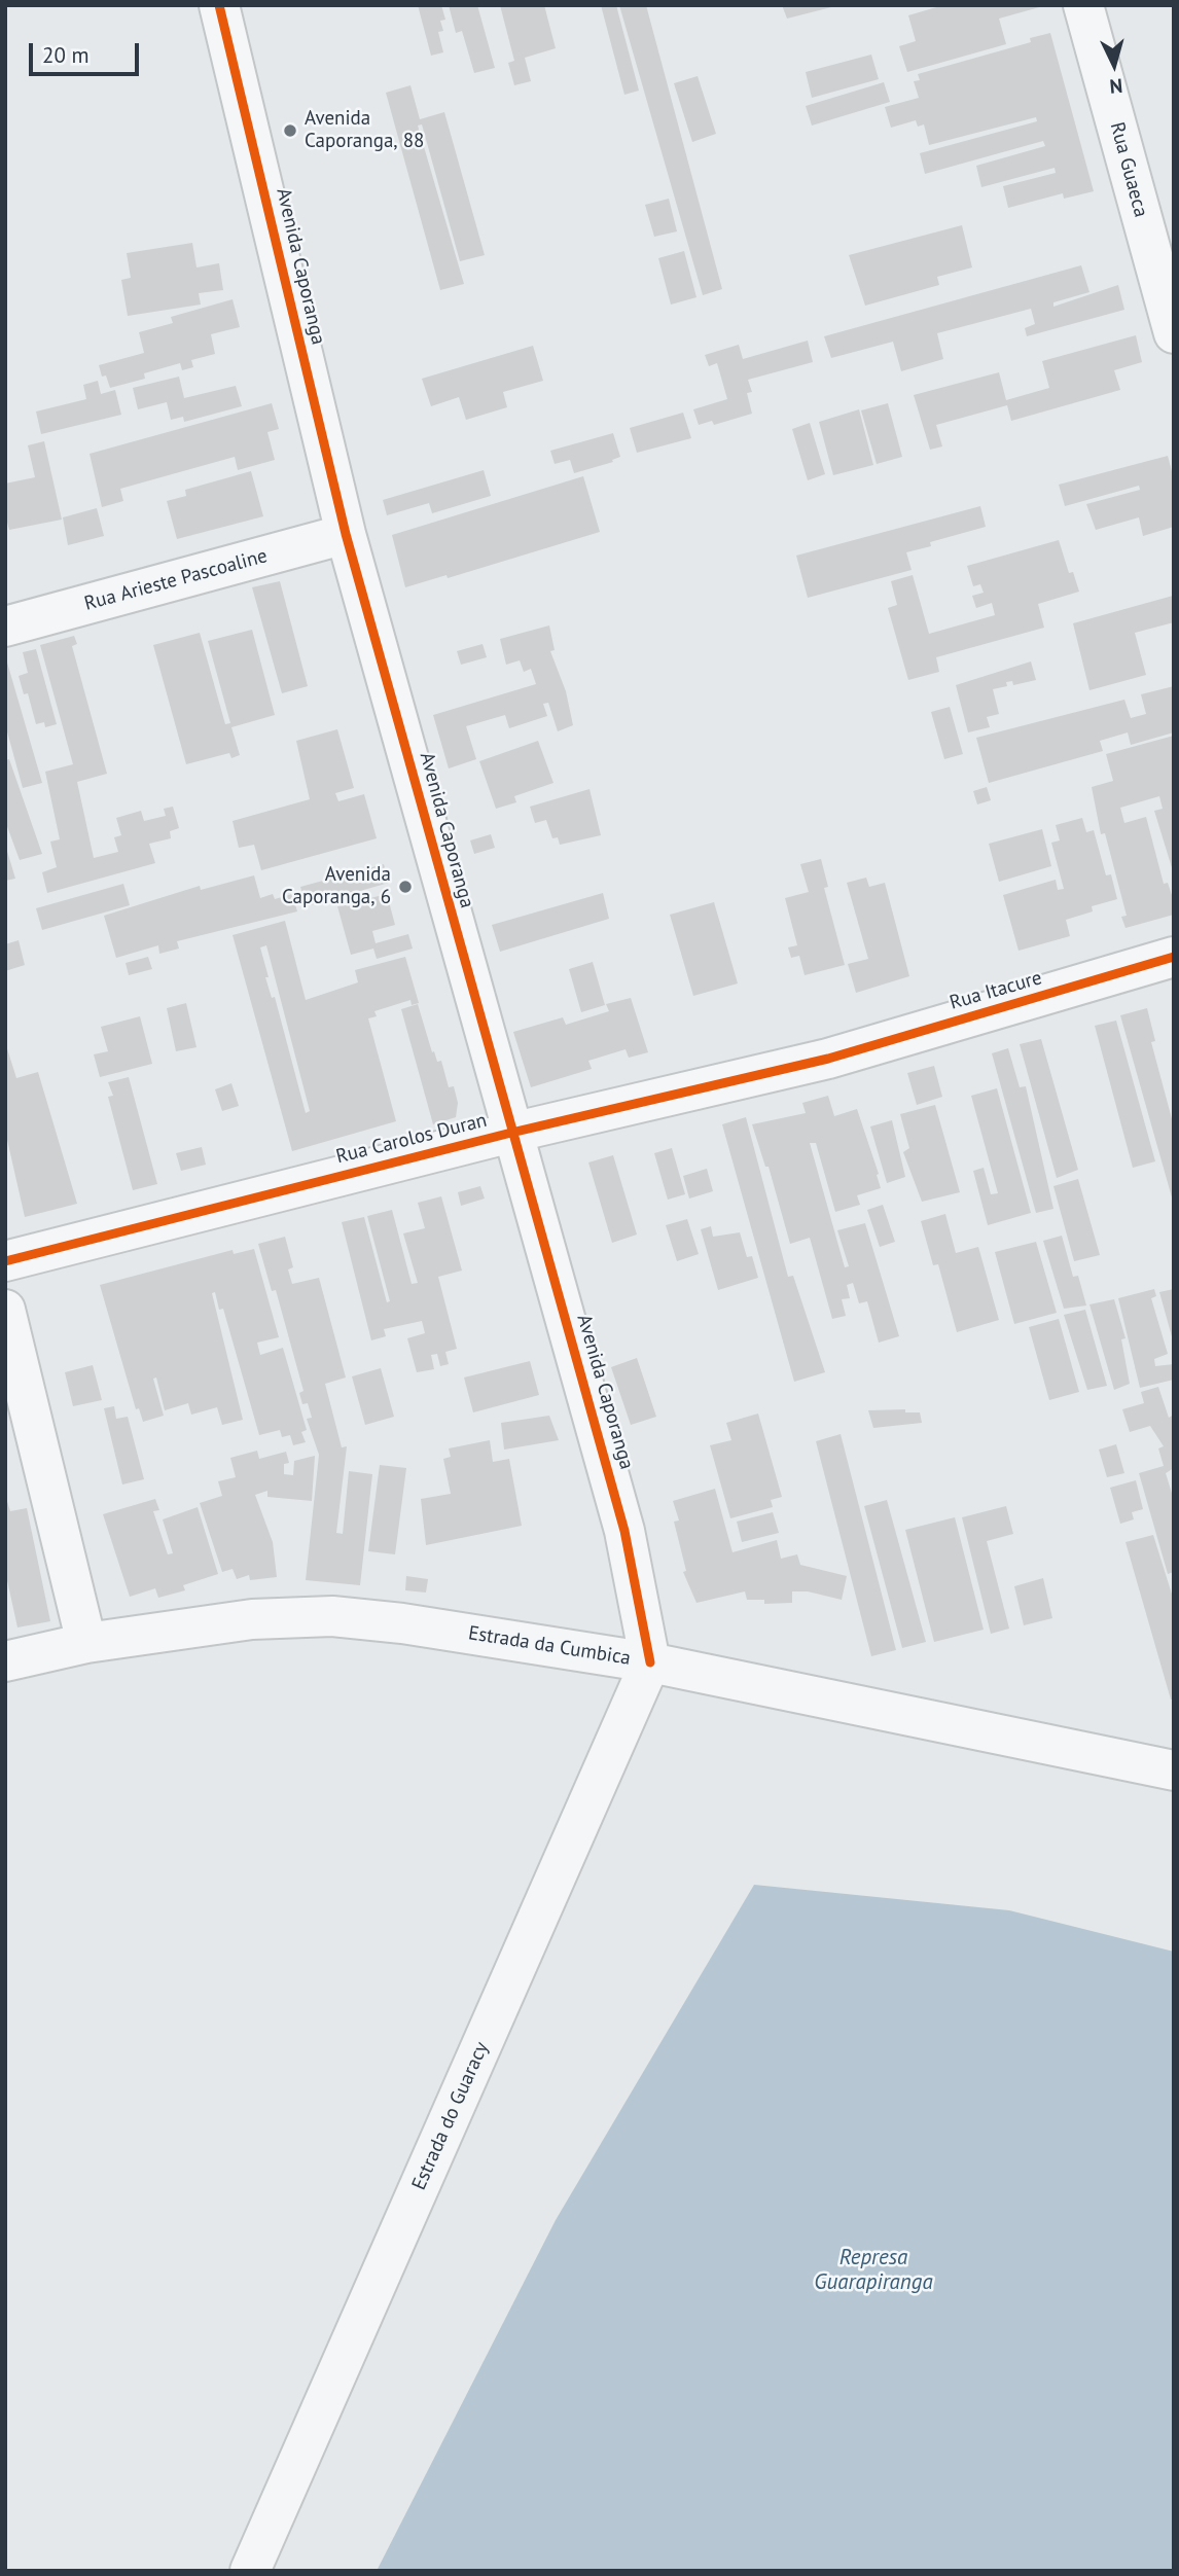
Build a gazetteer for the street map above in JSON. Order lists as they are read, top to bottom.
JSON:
{
  "streets": {
    "street": [
      "Rua Guaeca",
      "Avenida Caporanga",
      "Rua Arieste Pascoaline",
      "Rua Itacure",
      "Rua Carolos Duran",
      "Estrada da Cumbica",
      "Estrada do Guaracy"
    ]
  },
  "crossings": [
    ["Avenida Caporanga", "Rua Arieste Pascoaline"],
    ["Avenida Caporanga", "Rua Carolos Duran"],
    ["Avenida Caporanga", "Estrada da Cumbica"],
    ["Avenida Caporanga", "Estrada do Guaracy"],
    ["Rua Itacure", "Rua Carolos Duran"],
    ["Estrada da Cumbica", "Estrada do Guaracy"]
  ],
  "water": ["Represa Guarapiranga"],
  "places": ["Avenida Caporanga, 88", "Avenida Caporanga, 6"],
  "scale_bar": "20 m",
  "north": "bottom"
}
